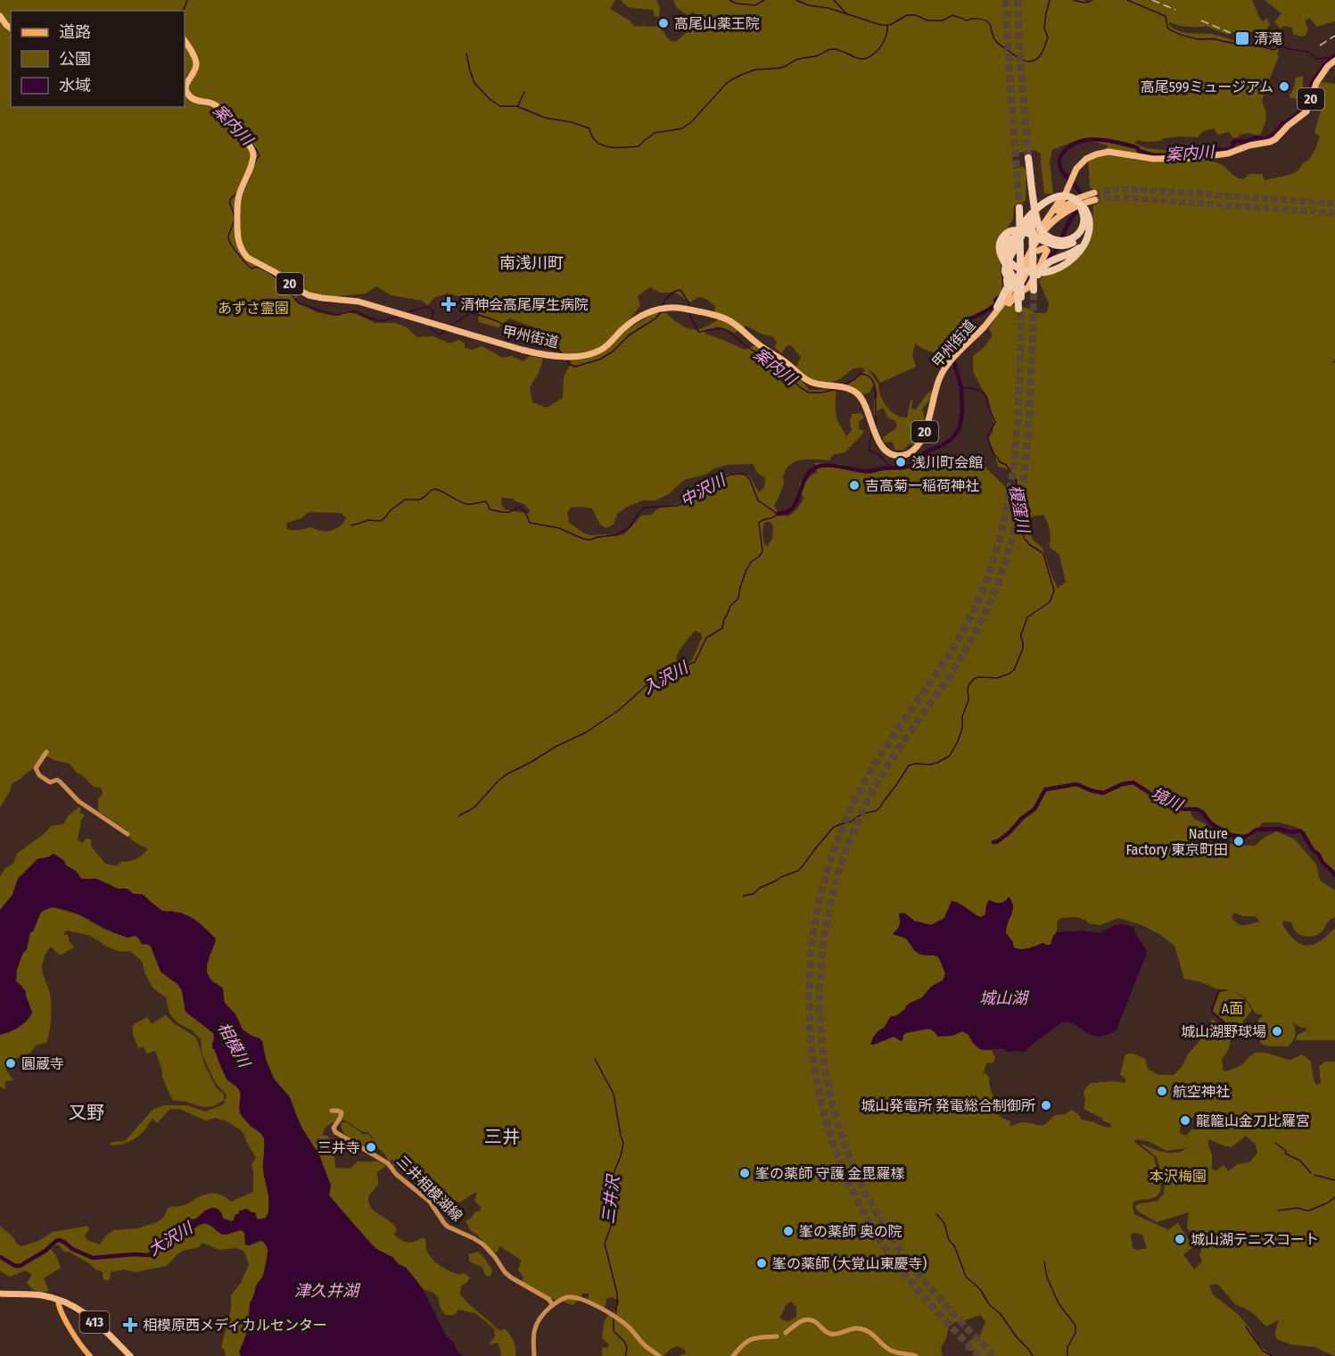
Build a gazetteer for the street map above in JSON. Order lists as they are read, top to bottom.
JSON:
{
  "streets": {
    "highway": ["20", "甲州街道", "413"],
    "main road": ["三井相模湖線"]
  },
  "crossings": [
    ["20", "甲州街道"]
  ],
  "districts": ["南浅川町", "又野", "三井"],
  "water": [
    "案内川",
    "中沢川",
    "榎窪川",
    "入沢川",
    "境川",
    "城山湖",
    "相模川",
    "三井沢",
    "大沢川",
    "津久井湖"
  ],
  "parks": ["あずさ霊園", "A面", "本沢梅園"],
  "places": {
    "other": [
      "高尾山薬王院",
      "高尾599ミュージアム",
      "浅川町会館",
      "吉高菊一稲荷神社",
      "Nature Factory 東京町田",
      "城山湖野球場",
      "圓蔵寺",
      "航空神社",
      "城山発電所 発電総合制御所",
      "龍籠山金刀比羅宮",
      "三井寺",
      "峯の薬師 守護 金毘羅樣",
      "峯の薬師 奥の院",
      "城山湖テニスコート",
      "峯の薬師 (大覚山東慶寺)"
    ],
    "transit": ["清滝"],
    "health": ["清伸会高尾厚生病院", "相模原西メディカルセンター"]
  },
  "legend": ["道路", "公園", "水域"]
}
